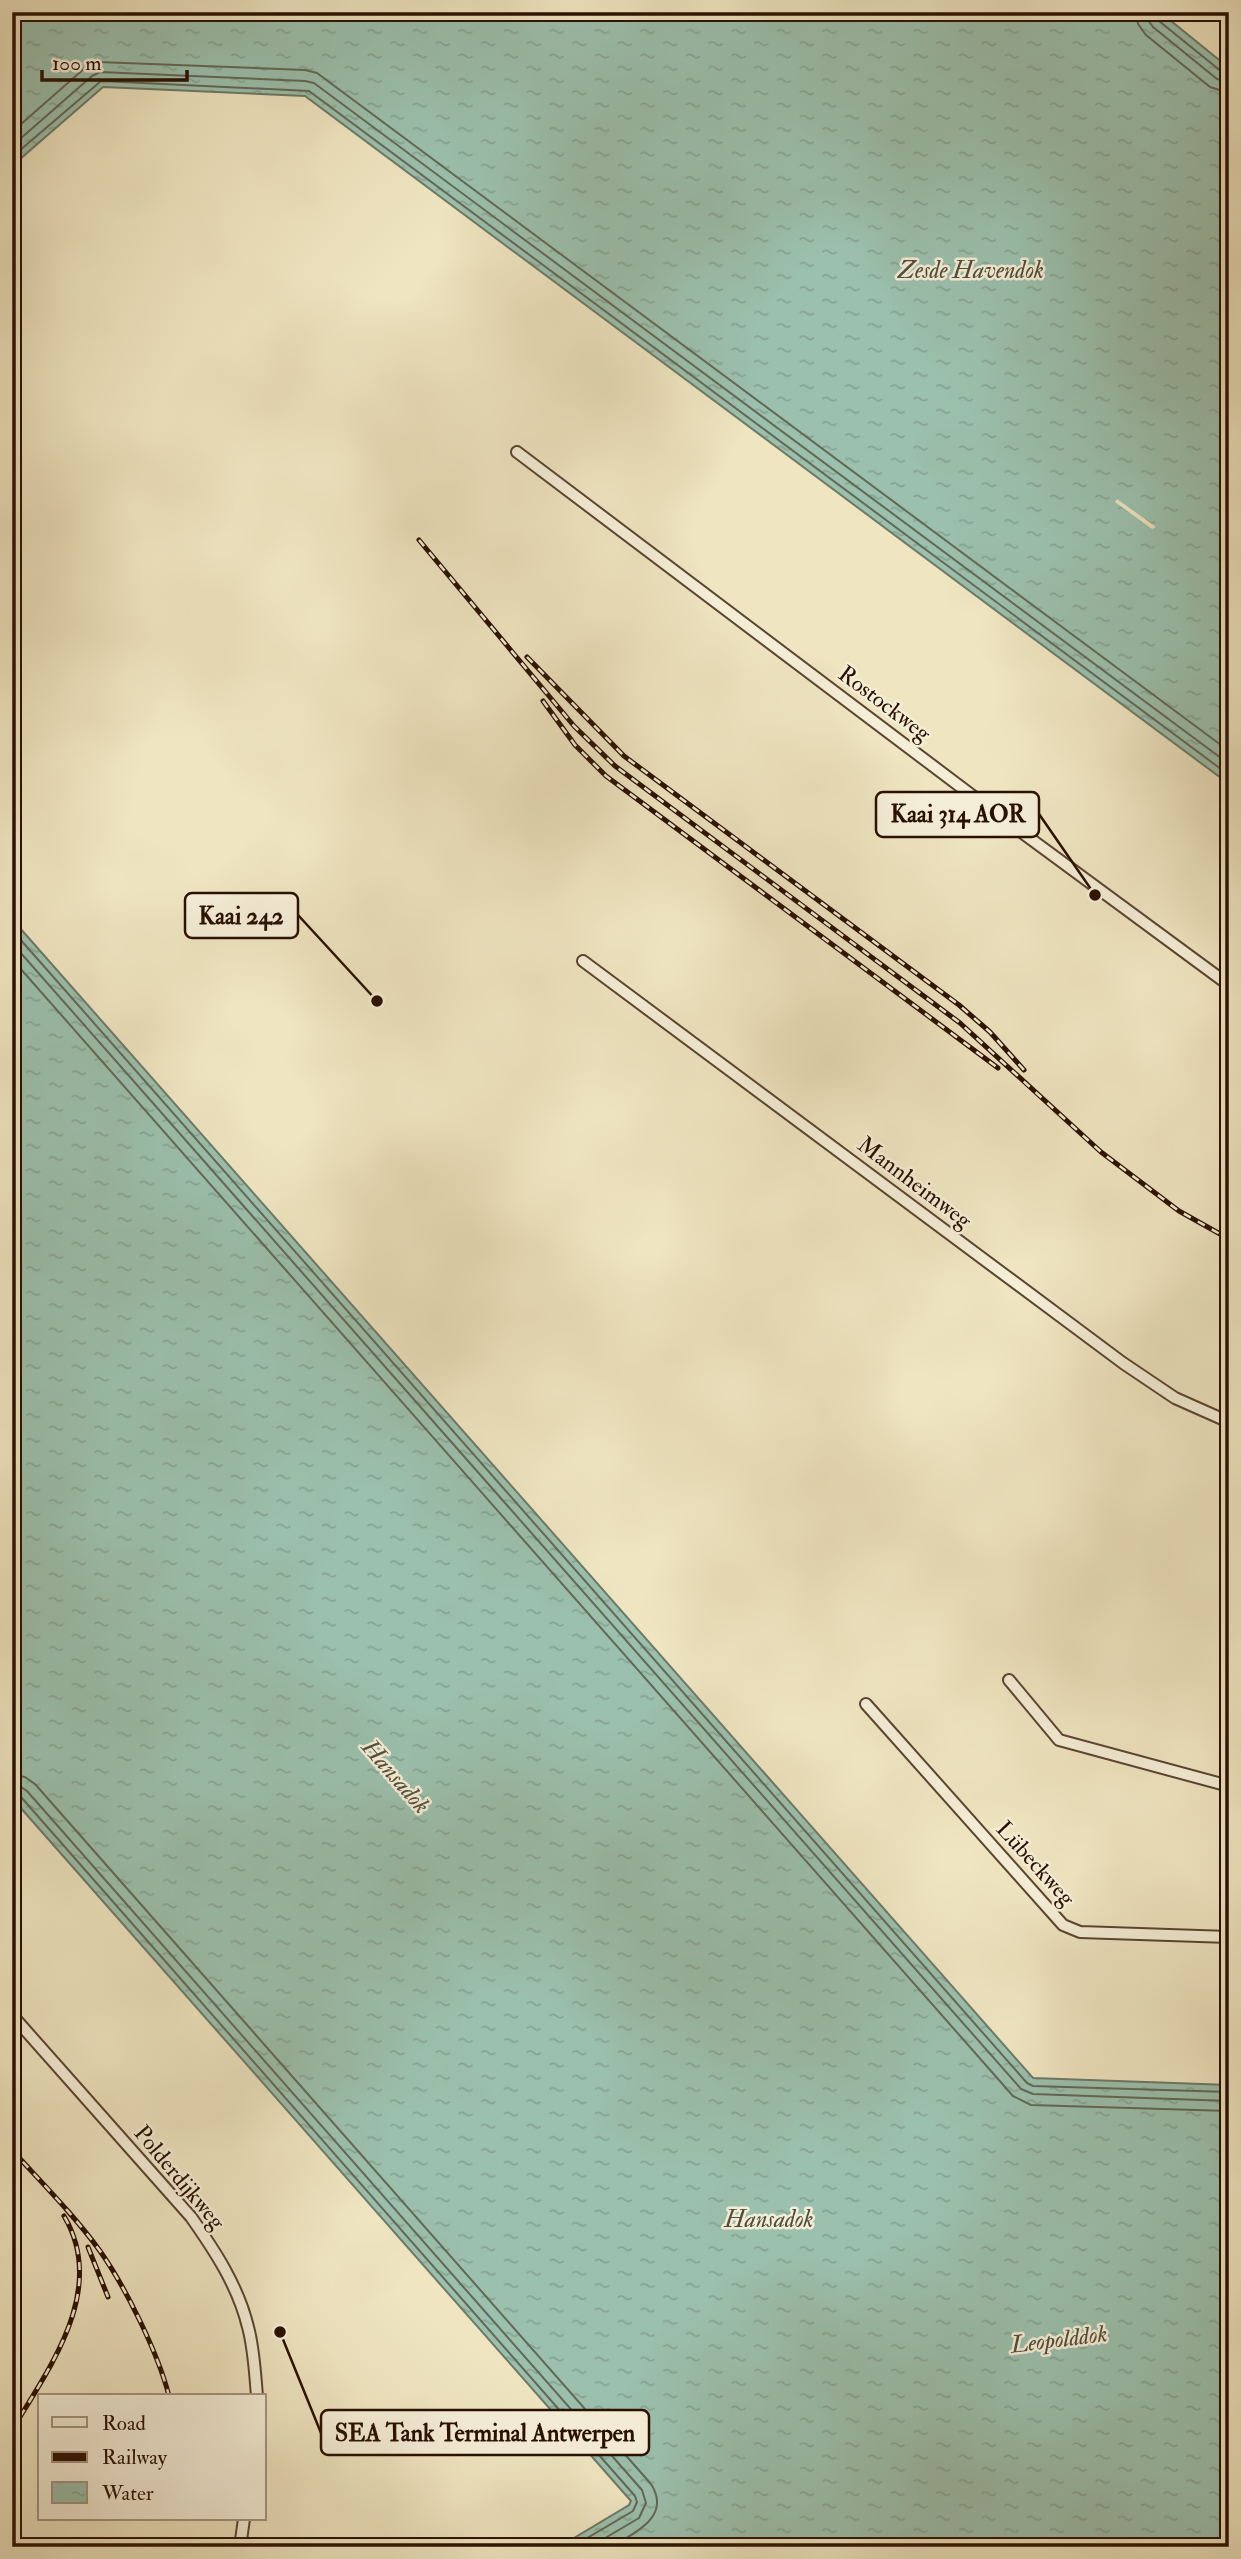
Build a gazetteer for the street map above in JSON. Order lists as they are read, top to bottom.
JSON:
{
  "streets": {
    "street": [
      "Rostockweg",
      "Mannheimweg",
      "Lübeckweg",
      "Polderdijkweg"
    ]
  },
  "water": ["Zesde Havendok", "Hansadok", "Leopolddok"],
  "places": ["Kaai 314 AOR", "Kaai 242", "SEA Tank Terminal Antwerpen"],
  "legend": ["Road", "Railway", "Water"],
  "scale_bar": "100 m"
}
